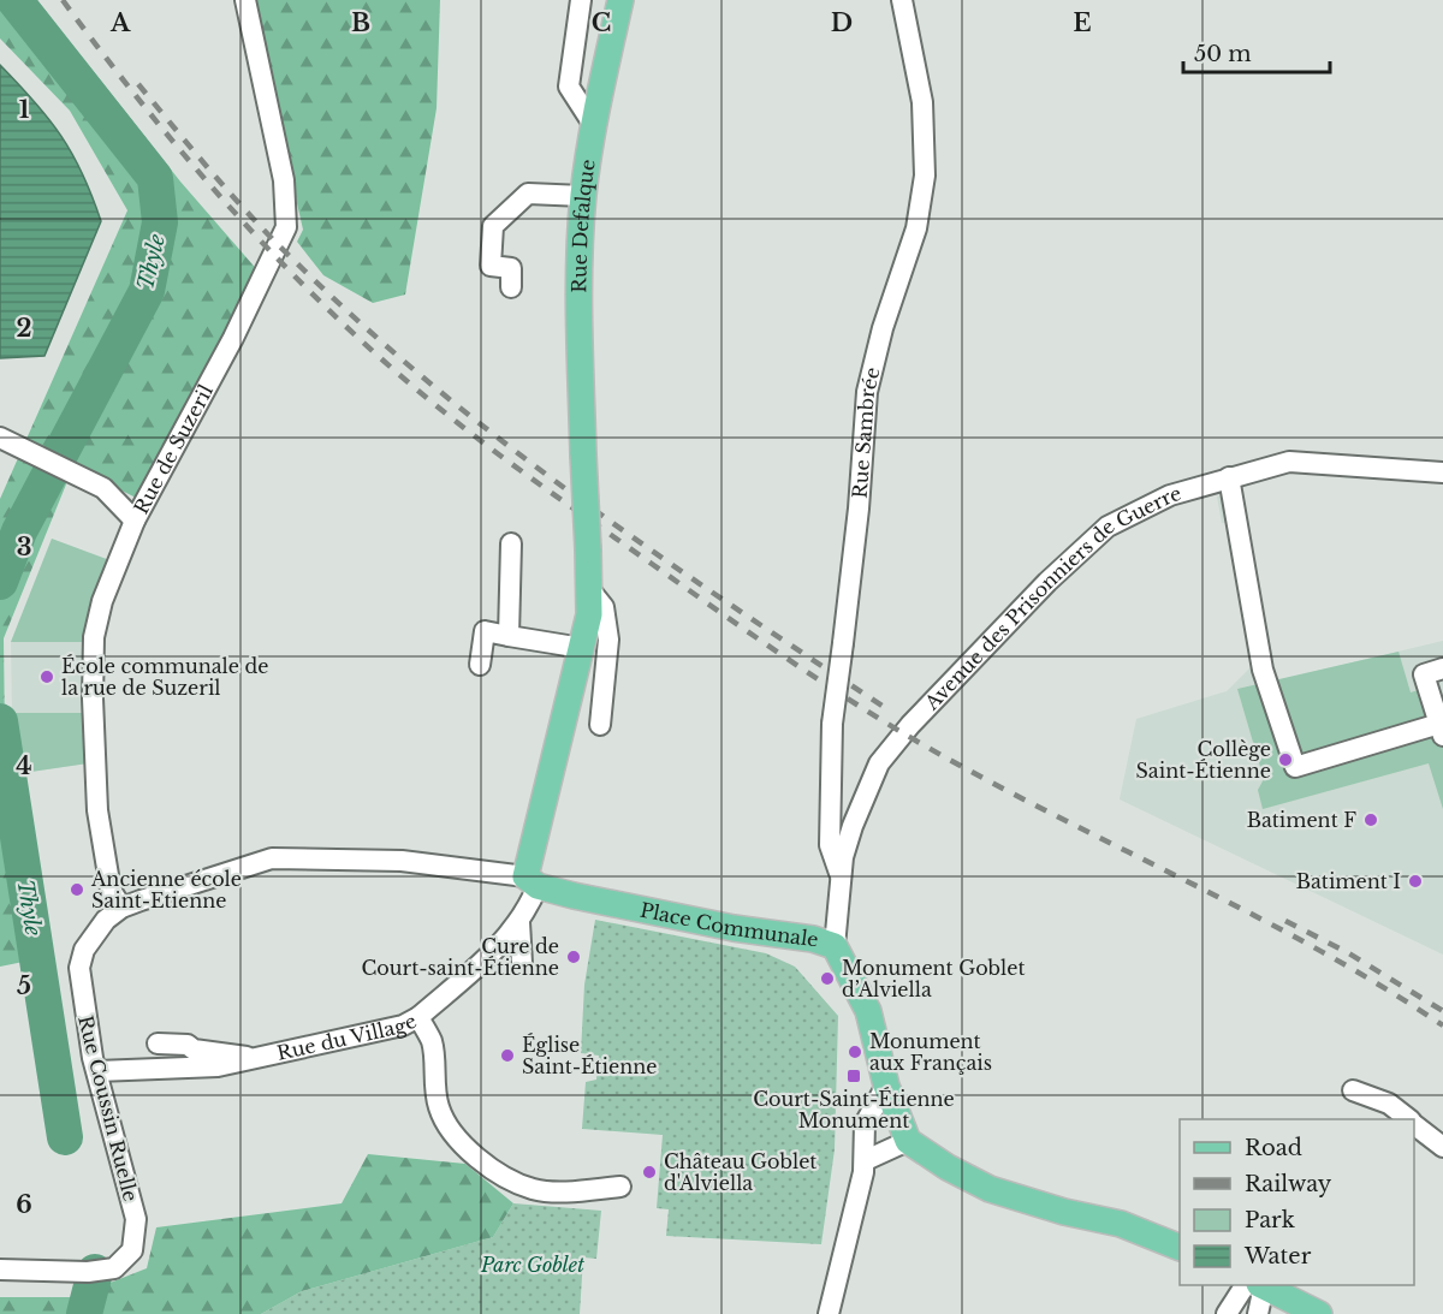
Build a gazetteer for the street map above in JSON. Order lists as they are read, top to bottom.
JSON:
{
  "streets": {
    "main road": ["Rue Defalque", "Place Communale"],
    "street": [
      "Rue Sambrée",
      "Rue de Suzeril",
      "Avenue des Prisonniers de Guerre",
      "Rue du Village",
      "Rue Coussin Ruelle"
    ]
  },
  "crossings": [
    ["Rue Sambrée", "Avenue des Prisonniers de Guerre"],
    ["Rue de Suzeril", "Rue Coussin Ruelle"],
    ["Avenue des Prisonniers de Guerre", "Place Communale"],
    ["Place Communale", "Rue du Village"],
    ["Place Communale", "Rue Coussin Ruelle"],
    ["Rue du Village", "Rue Coussin Ruelle"]
  ],
  "water": ["Thyle"],
  "parks": ["Parc Goblet"],
  "places": {
    "other": [
      "École communale de la rue de Suzeril",
      "Collège Saint-Étienne",
      "Batiment F",
      "Batiment I",
      "Ancienne école Saint-Etienne",
      "Cure de Court-saint-Étienne",
      "Monument Goblet d’Alviella",
      "Monument aux Français",
      "Église Saint-Étienne",
      "Château Goblet d'Alviella"
    ],
    "transit": ["Court-Saint-Étienne Monument"]
  },
  "legend": [
    "Road",
    "Railway",
    "Park",
    "Water"
  ],
  "scale_bar": "50 m",
  "grid": {
    "columns": [
      "A",
      "B",
      "C",
      "D",
      "E"
    ],
    "rows": [
      "1",
      "2",
      "3",
      "4",
      "5",
      "6"
    ]
  }
}
